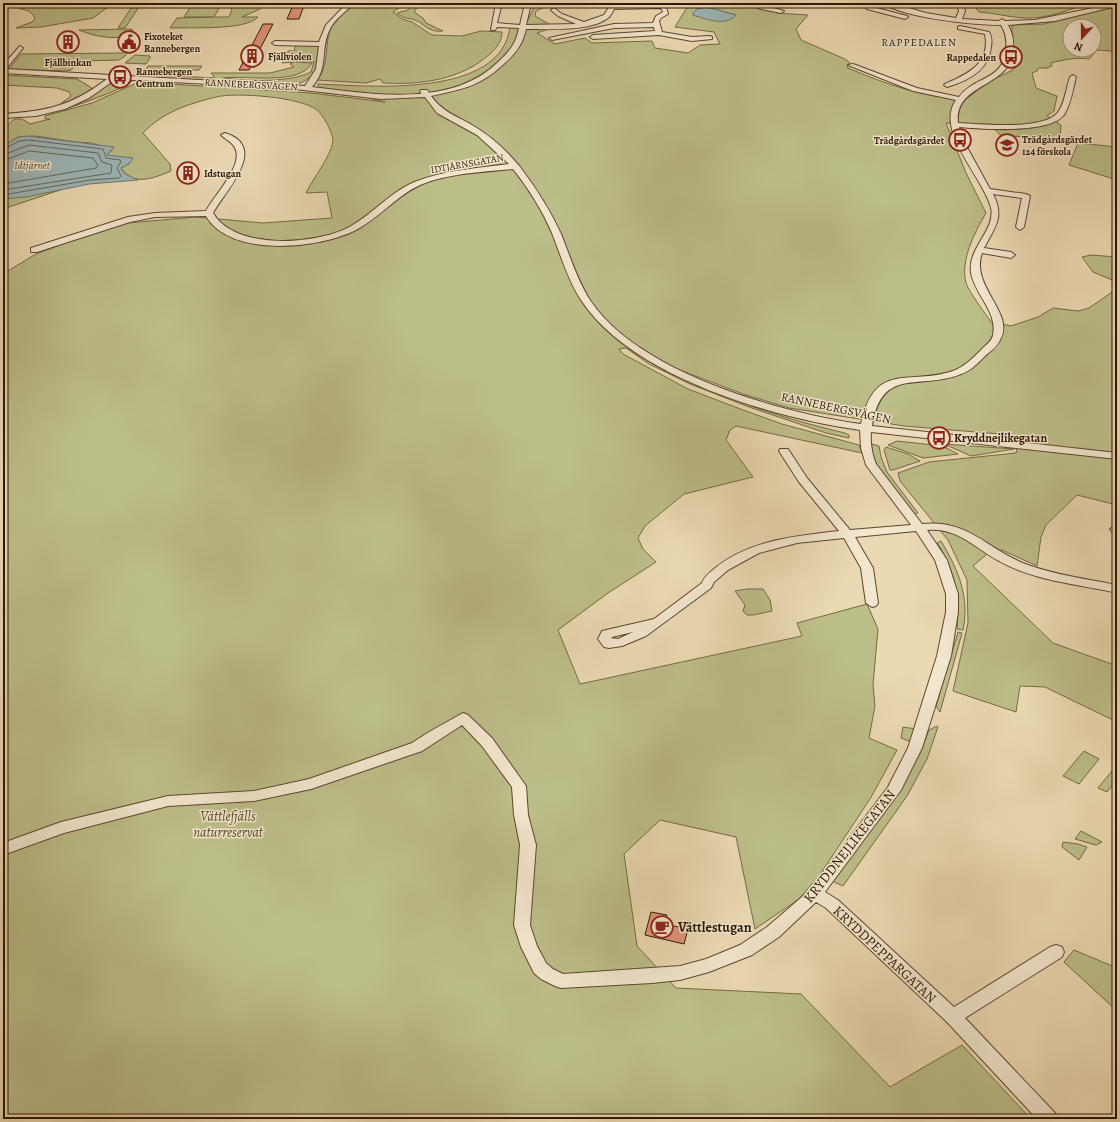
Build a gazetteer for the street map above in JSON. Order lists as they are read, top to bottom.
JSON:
{
  "streets": {
    "street": [
      "RANNEBERGSVÄGEN",
      "IDTJÄRNSGATAN",
      "KRYDDNEJLIKEGATAN",
      "KRYDDPEPPARGATAN"
    ]
  },
  "crossings": [
    ["RANNEBERGSVÄGEN", "IDTJÄRNSGATAN"],
    ["RANNEBERGSVÄGEN", "KRYDDNEJLIKEGATAN"],
    ["KRYDDNEJLIKEGATAN", "KRYDDPEPPARGATAN"]
  ],
  "districts": ["RAPPEDALEN"],
  "water": ["Idtjärnet"],
  "parks": ["Vättlefjälls naturreservat"],
  "places": {
    "building": ["Fjällbinkan", "Fjällviolen", "Idstugan"],
    "public building": ["Fixoteket Rannebergen"],
    "bus stop": [
      "Rappedalen",
      "Rannebergen Centrum",
      "Trädgårdsgärdet",
      "Kryddnejlikegatan"
    ],
    "school or university": ["Trädgårdsgärdet 124 förskola"],
    "cafe": ["Vättlestugan"]
  },
  "north": "bottom"
}
